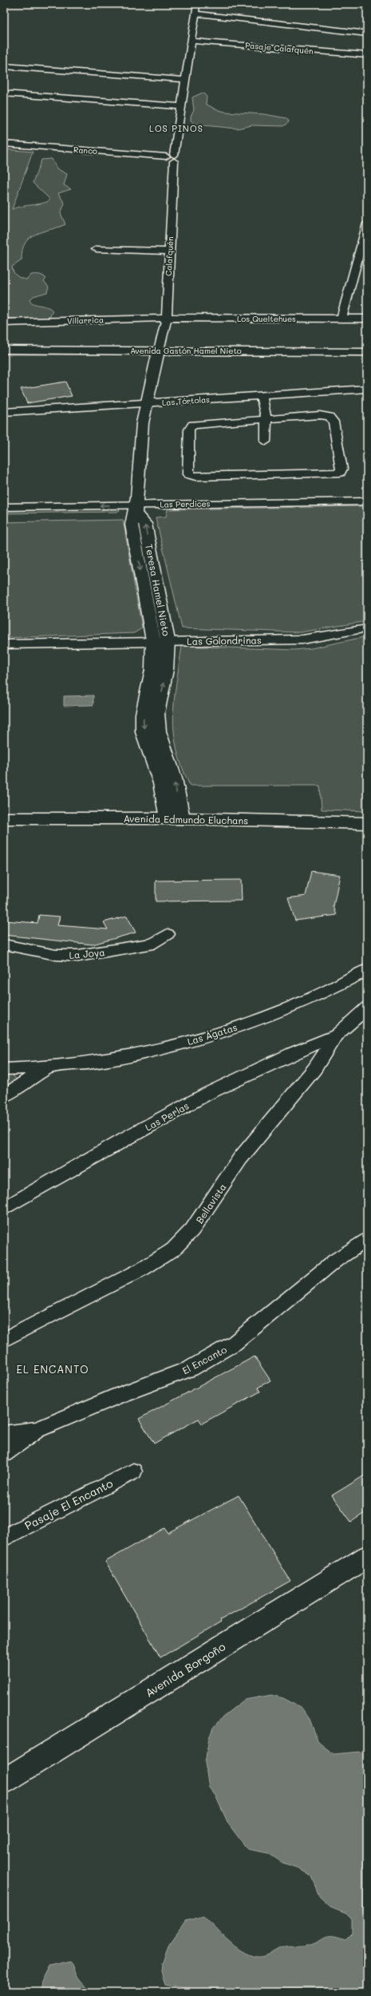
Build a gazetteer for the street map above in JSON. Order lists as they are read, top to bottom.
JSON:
{
  "streets": {
    "main road": [
      "Avenida Gastón Hamel Nieto",
      "Teresa Hamel Nieto",
      "Avenida Edmundo Eluchans",
      "Avenida Borgoño"
    ],
    "street": [
      "Pasaje Calafquén",
      "Ranco",
      "Calafquén",
      "Los Queltehues",
      "Villarrica",
      "Las Tórtolas",
      "Las Perdices",
      "Las Golondrinas",
      "La Joya",
      "Las Ágatas",
      "Las Perlas",
      "Bellavista",
      "El Encanto",
      "Pasaje El Encanto"
    ]
  },
  "crossings": [
    ["Pasaje Calafquén", "Calafquén"],
    ["Ranco", "Calafquén"],
    ["Calafquén", "Los Queltehues"],
    ["Calafquén", "Villarrica"],
    ["Calafquén", "Avenida Gastón Hamel Nieto"],
    ["Calafquén", "Teresa Hamel Nieto"],
    ["Los Queltehues", "Villarrica"],
    ["Avenida Gastón Hamel Nieto", "Teresa Hamel Nieto"],
    ["Las Tórtolas", "Teresa Hamel Nieto"],
    ["Las Perdices", "Teresa Hamel Nieto"],
    ["Teresa Hamel Nieto", "Las Golondrinas"],
    ["Teresa Hamel Nieto", "Avenida Edmundo Eluchans"],
    ["Las Perlas", "Bellavista"]
  ],
  "districts": ["LOS PINOS", "EL ENCANTO"]
}
